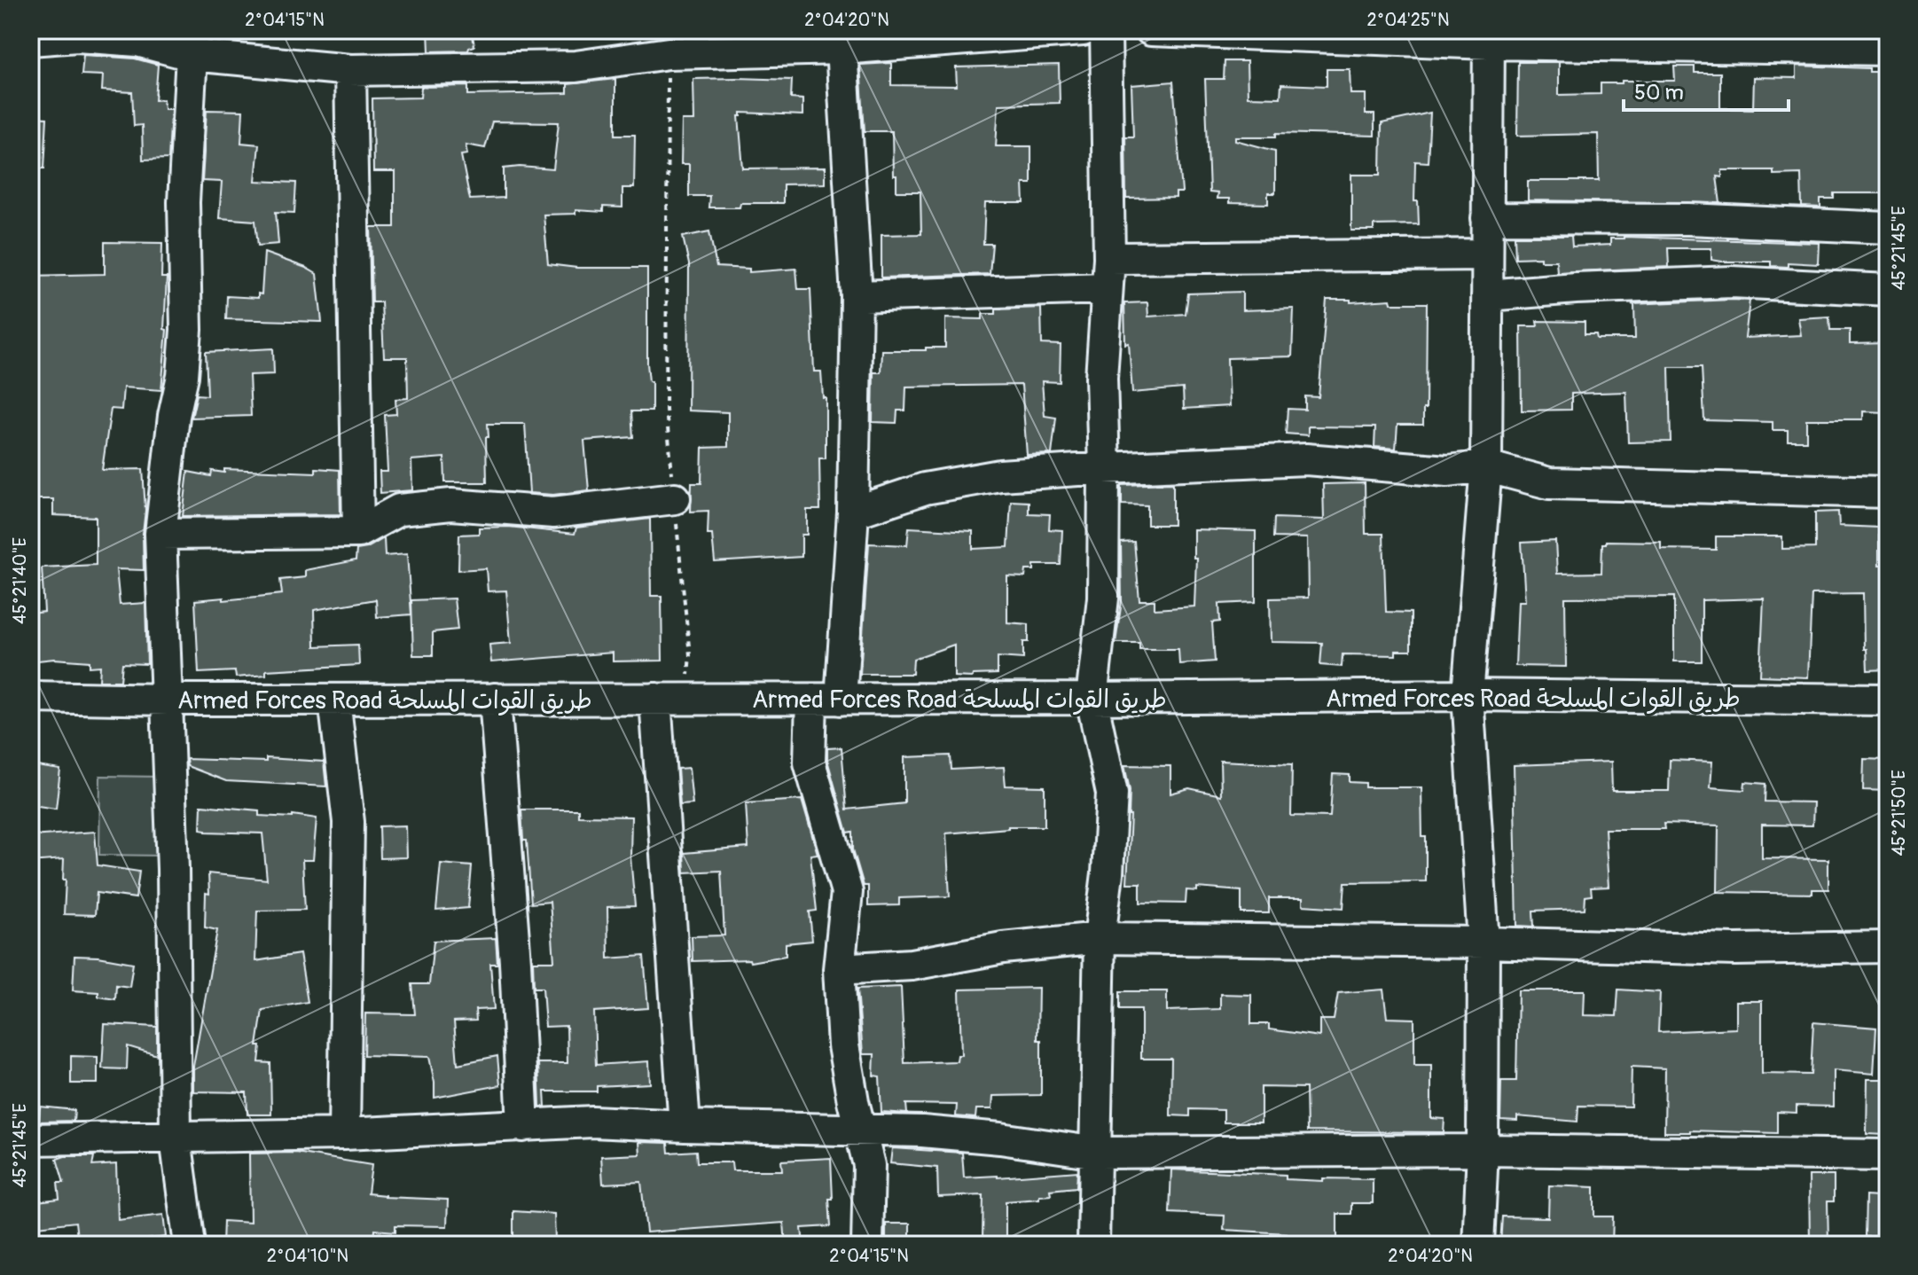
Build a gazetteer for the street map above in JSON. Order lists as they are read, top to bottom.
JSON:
{
  "streets": {
    "street": ["Armed Forces Road طريق القوات المسلحة"]
  },
  "scale_bar": "50 m",
  "coordinates": [
    "2°04'15\"N",
    "2°04'20\"N",
    "2°04'25\"N",
    "45°21'45\"E",
    "45°21'40\"E",
    "45°21'50\"E",
    "2°04'10\"N"
  ]
}
